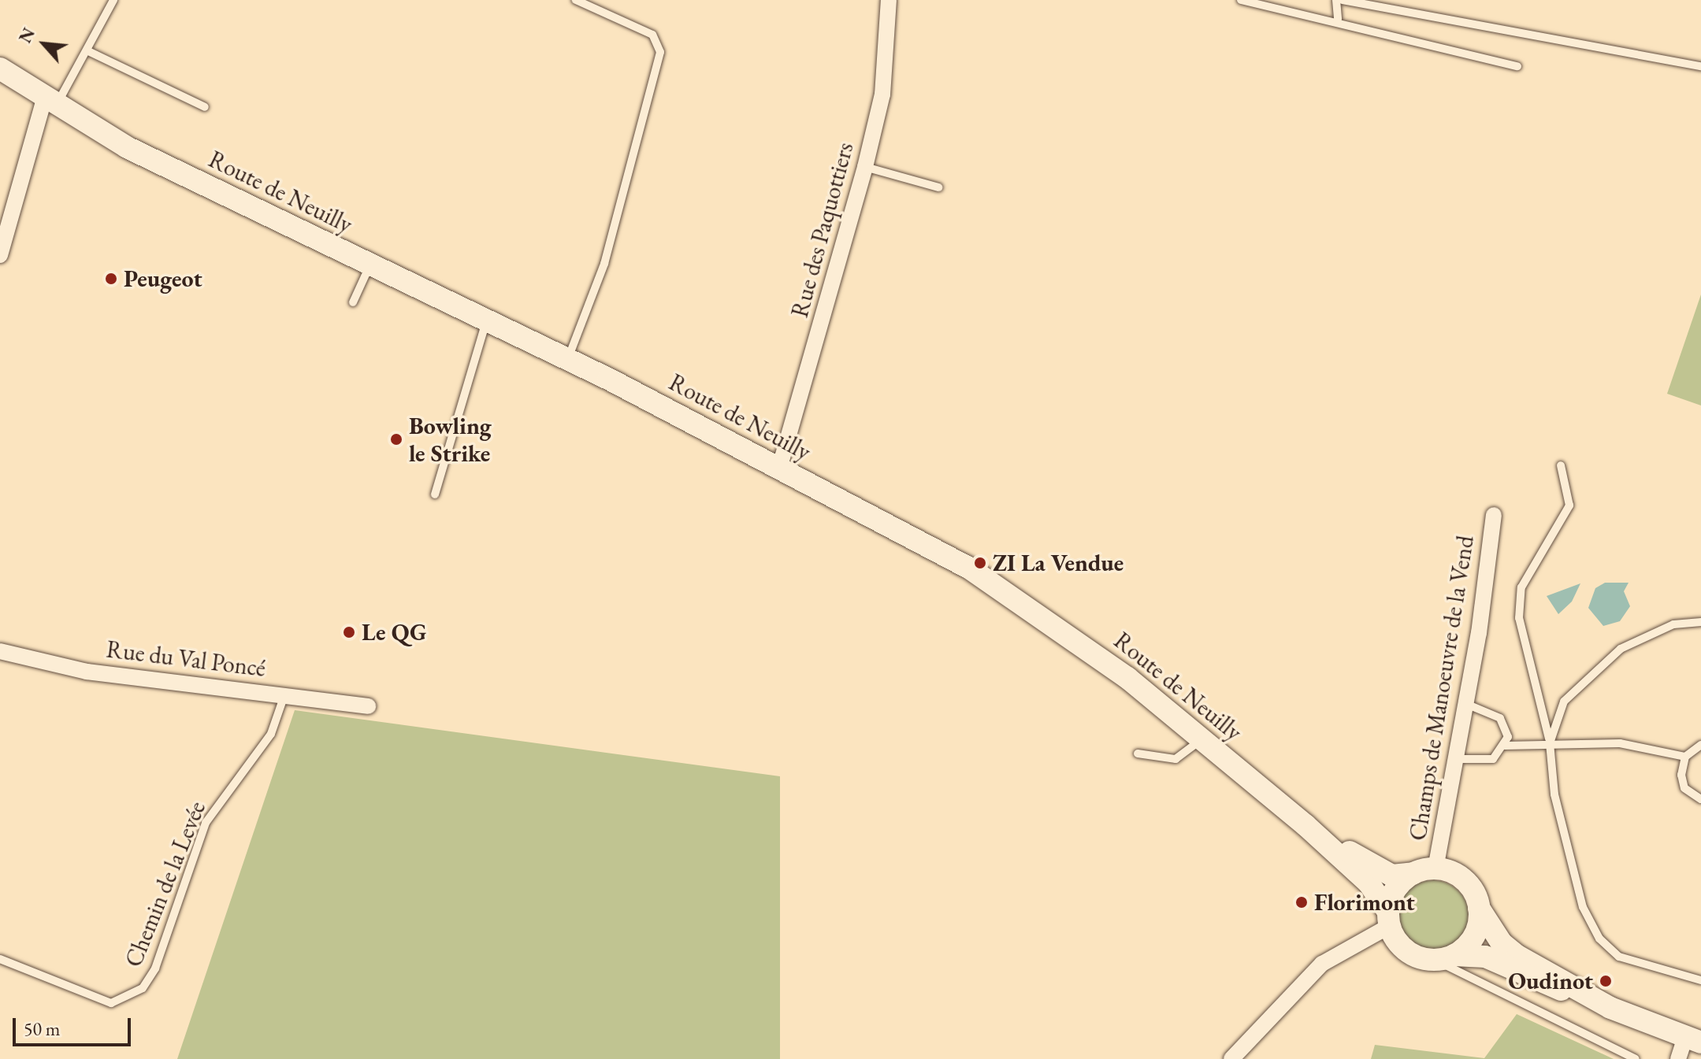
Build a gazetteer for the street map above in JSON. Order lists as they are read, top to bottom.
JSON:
{
  "streets": {
    "main road": ["Route de Neuilly"],
    "street": ["Rue des Paquottiers", "Rue du Val Poncé", "Champs de Manoeuvre de la Vend"],
    "lane": ["Chemin de la Levée"]
  },
  "crossings": [
    ["Route de Neuilly", "Rue des Paquottiers"],
    ["Route de Neuilly", "Champs de Manoeuvre de la Vend"],
    ["Rue du Val Poncé", "Chemin de la Levée"]
  ],
  "places": [
    "Peugeot",
    "Bowling le Strike",
    "ZI La Vendue",
    "Le QG",
    "Florimont",
    "Oudinot"
  ],
  "scale_bar": "50 m",
  "north": "top left"
}
